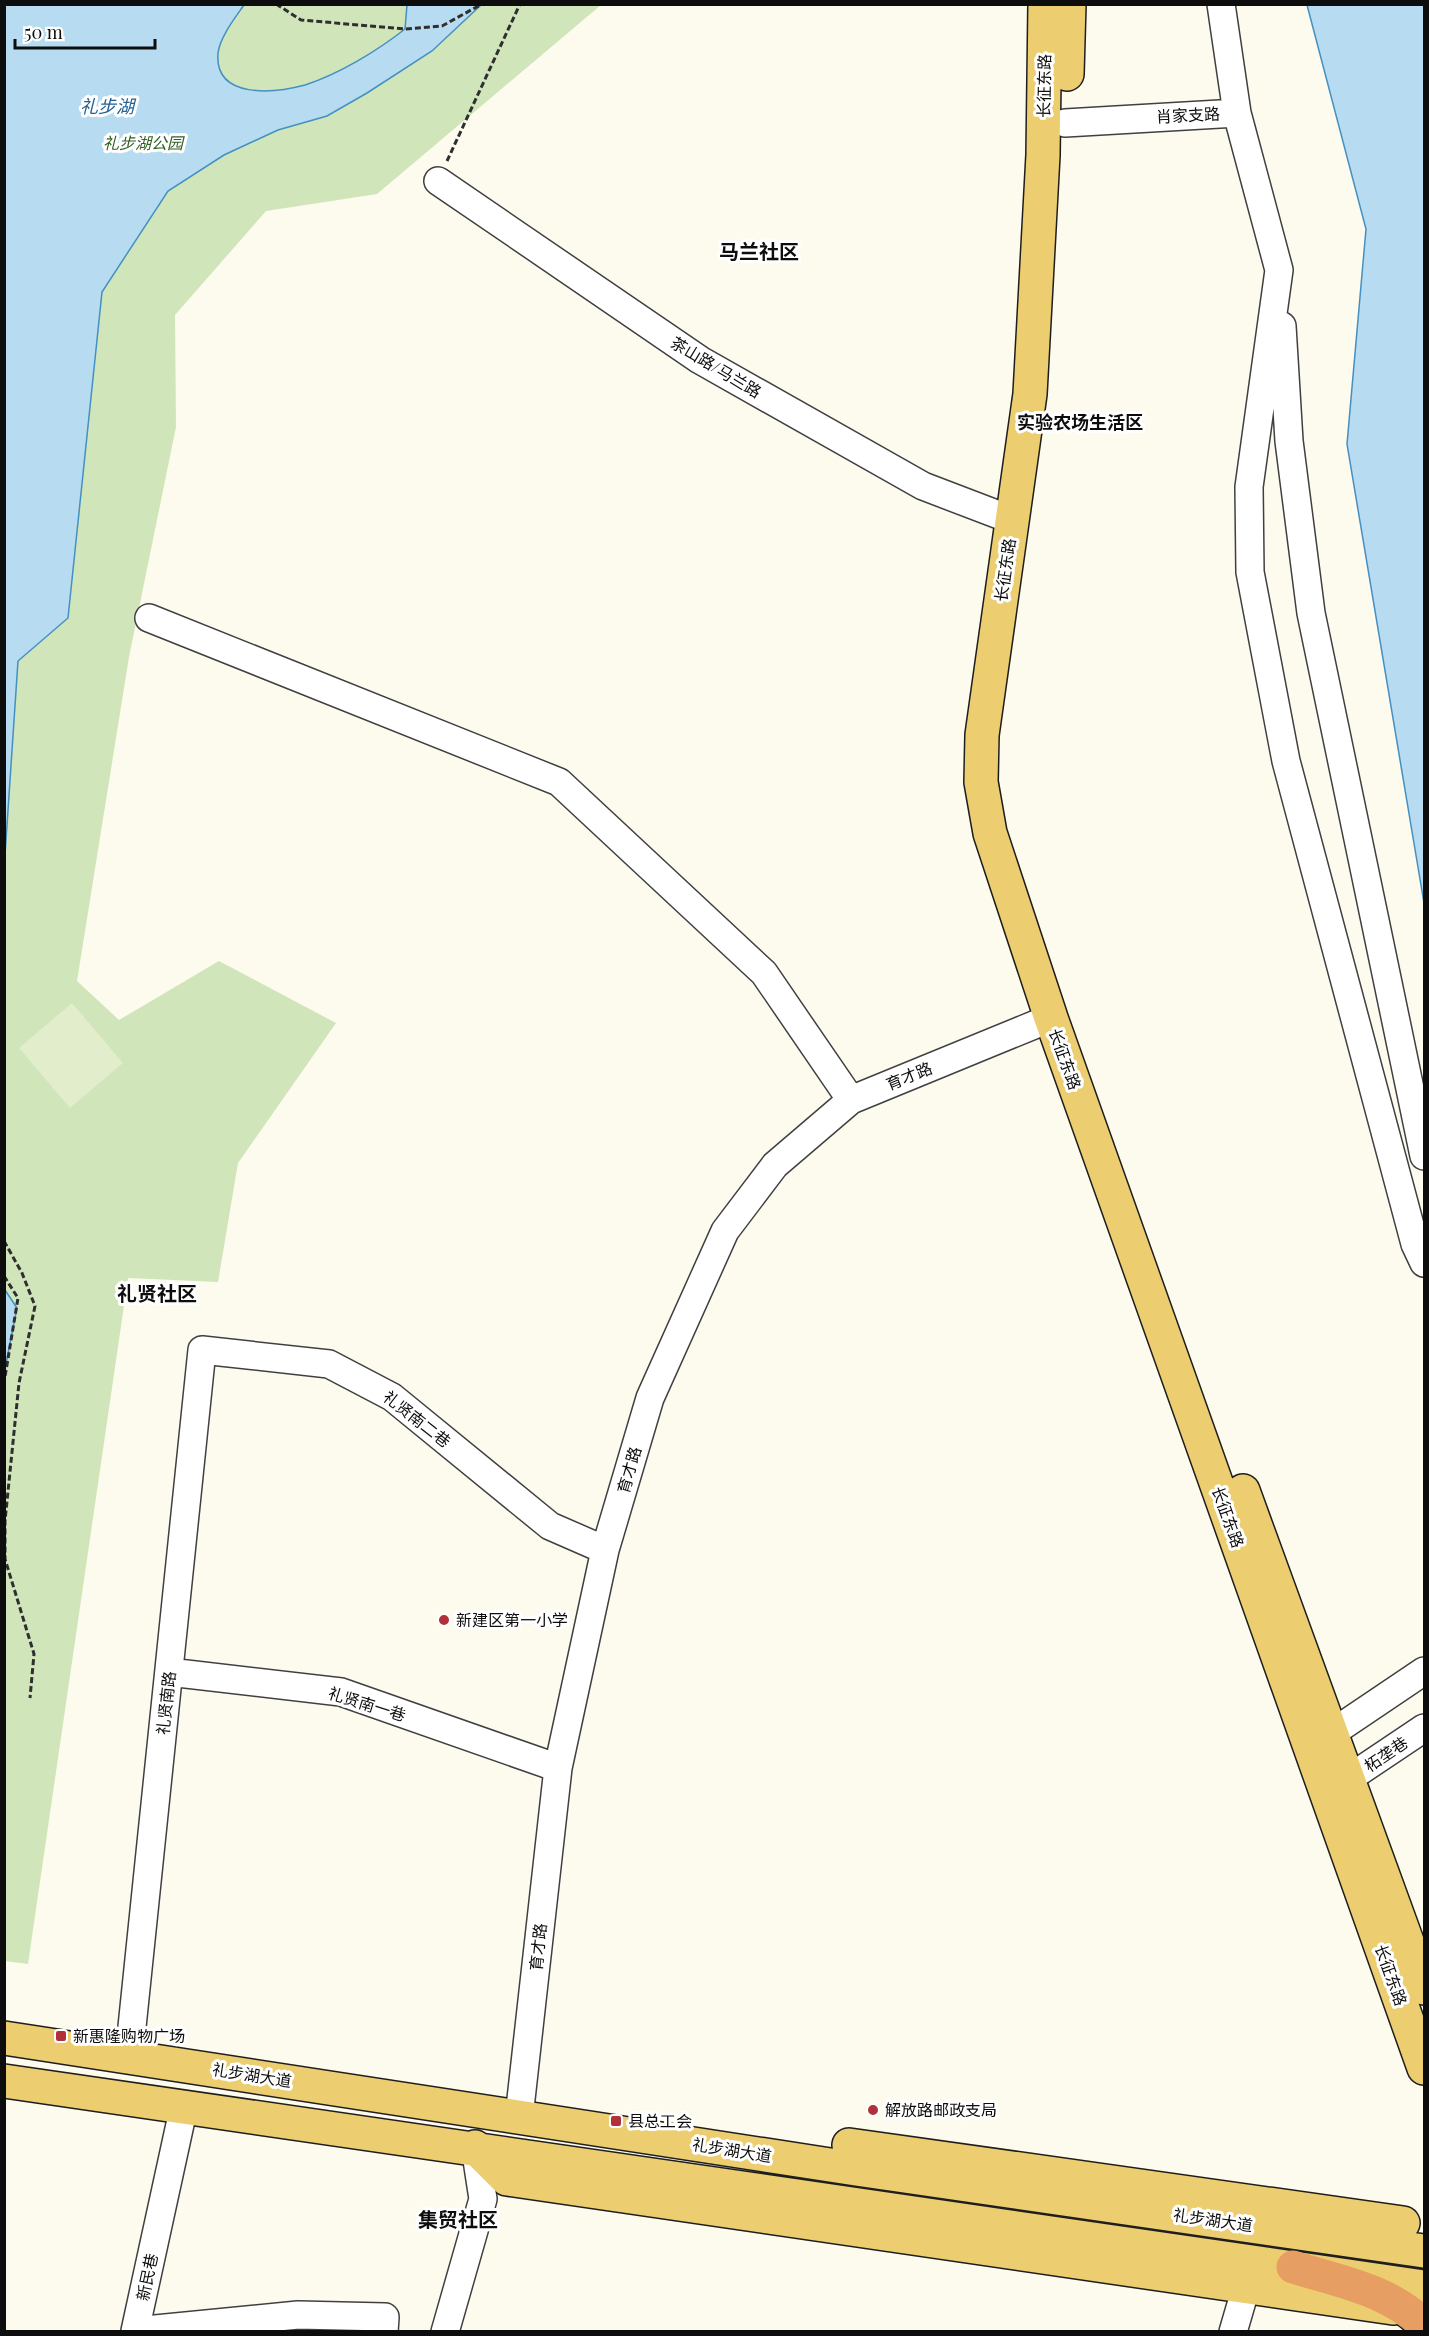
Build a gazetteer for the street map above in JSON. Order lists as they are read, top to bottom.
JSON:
{
  "streets": {
    "main road": ["长征东路", "礼步湖大道"],
    "street": [
      "肖家支路",
      "茶山路/马兰路",
      "育才路",
      "礼贤南二巷",
      "礼贤南路",
      "礼贤南一巷",
      "柘垄巷",
      "新民巷"
    ]
  },
  "crossings": [
    ["长征东路", "肖家支路"],
    ["长征东路", "茶山路/马兰路"],
    ["长征东路", "育才路"],
    ["长征东路", "柘垄巷"],
    ["育才路", "礼贤南二巷"],
    ["育才路", "礼贤南一巷"],
    ["育才路", "礼步湖大道"],
    ["礼贤南二巷", "礼贤南路"],
    ["礼贤南路", "礼贤南一巷"],
    ["礼贤南路", "礼步湖大道"],
    ["礼步湖大道", "新民巷"]
  ],
  "districts": [
    "马兰社区",
    "实验农场生活区",
    "礼贤社区",
    "集贸社区"
  ],
  "water": ["礼步湖"],
  "parks": ["礼步湖公园"],
  "places": {
    "other": ["新建区第一小学", "解放路邮政支局"],
    "transit": ["新惠隆购物广场", "县总工会"]
  },
  "scale_bar": "50 m"
}
